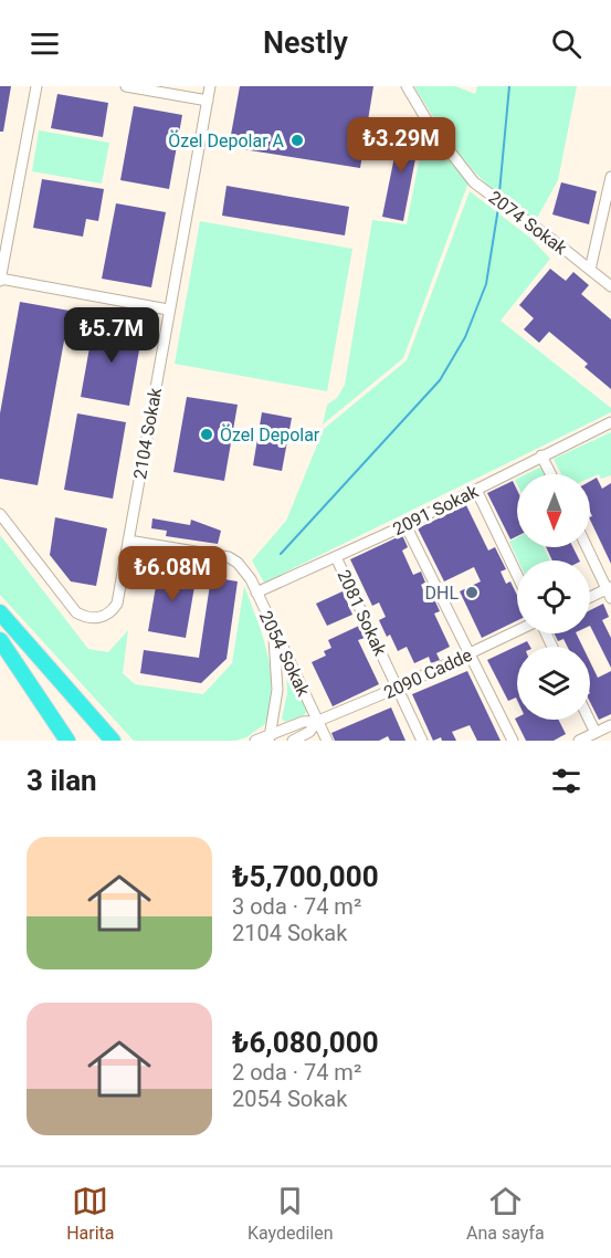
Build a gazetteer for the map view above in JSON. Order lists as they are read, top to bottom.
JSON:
{
  "streets": {
    "street": [
      "2074 Sokak",
      "2104 Sokak",
      "2091 Sokak",
      "2081 Sokak",
      "2054 Sokak",
      "2090 Cadde"
    ]
  },
  "crossings": [
    ["2104 Sokak", "2054 Sokak"],
    ["2091 Sokak", "2081 Sokak"],
    ["2091 Sokak", "2054 Sokak"],
    ["2081 Sokak", "2090 Cadde"],
    ["2054 Sokak", "2090 Cadde"]
  ],
  "places": ["Özel Depolar A", "Özel Depolar", "DHL"],
  "north": "bottom",
  "page": {
    "header": "Nestly",
    "price": ["₺3.29M", "₺5.7M", "₺6.08M"],
    "heading": "3 ilan",
    "list": [
      {
        "name": "₺5,700,000",
        "note": "3 oda · 74 m² · 2104 Sokak"
      },
      {
        "name": "₺6,080,000",
        "note": "2 oda · 74 m² · 2054 Sokak"
      }
    ],
    "tabs": ["Harita", "Kaydedilen", "Ana sayfa"]
  }
}
